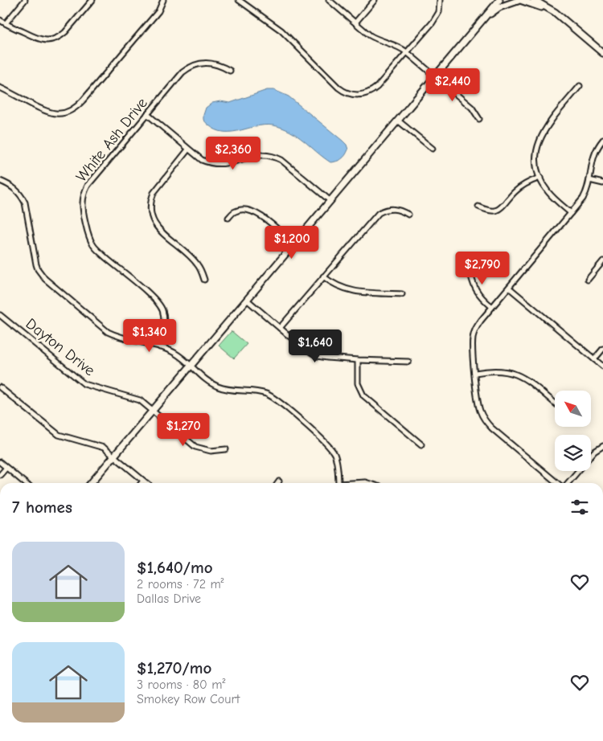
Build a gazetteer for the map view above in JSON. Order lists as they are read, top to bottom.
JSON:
{
  "streets": {
    "street": ["White Ash Drive", "Dayton Drive"]
  },
  "north": "top left",
  "page": {
    "price": [
      "$2,440",
      "$2,360",
      "$1,200",
      "$2,790",
      "$1,340",
      "$1,640",
      "$1,270"
    ],
    "heading": "7 homes",
    "list": [
      {
        "name": "$1,640/mo",
        "note": "2 rooms · 72 m² · Dallas Drive"
      },
      {
        "name": "$1,270/mo",
        "note": "3 rooms · 80 m² · Smokey Row Court"
      }
    ]
  }
}
